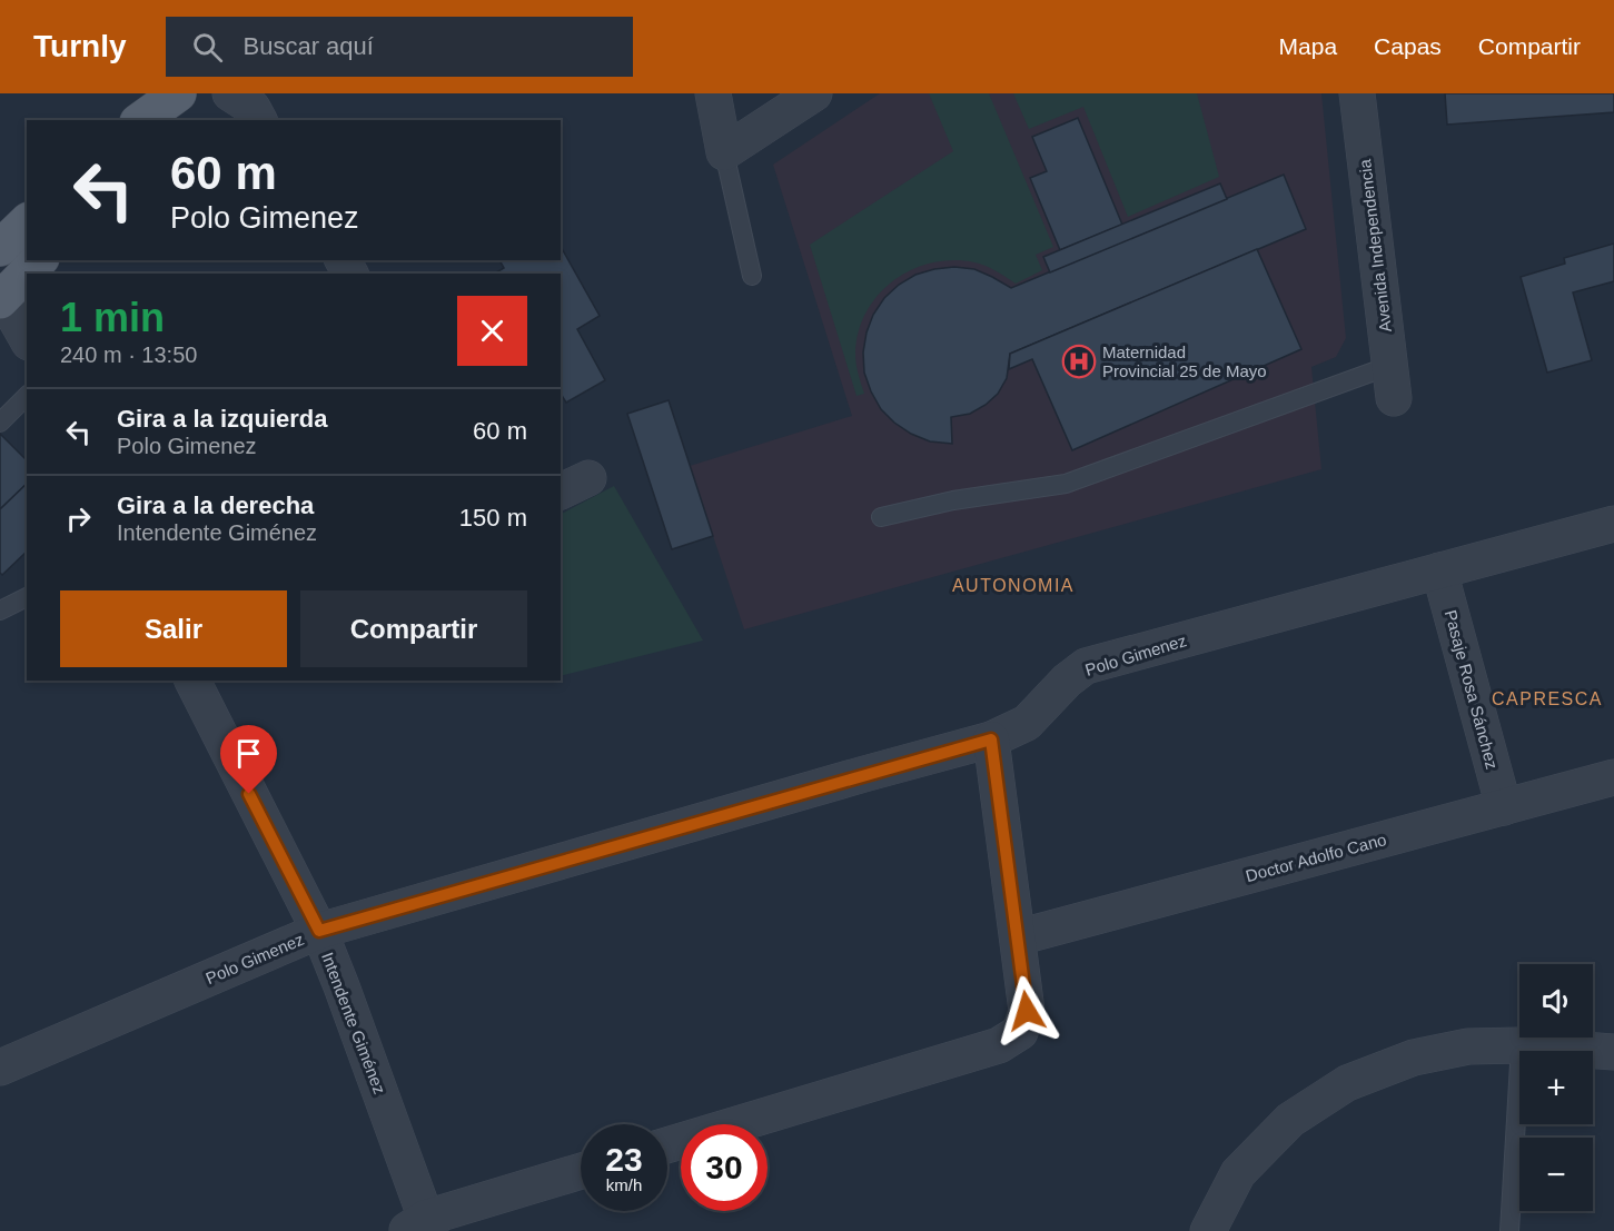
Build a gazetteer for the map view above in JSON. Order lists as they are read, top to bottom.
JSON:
{
  "streets": {
    "street": [
      "Avenida Independencia",
      "Polo Gimenez",
      "Pasaje Rosa Sánchez",
      "Doctor Adolfo Cano",
      "Intendente Giménez"
    ]
  },
  "crossings": [
    ["Polo Gimenez", "Pasaje Rosa Sánchez"],
    ["Polo Gimenez", "Intendente Giménez"],
    ["Pasaje Rosa Sánchez", "Doctor Adolfo Cano"]
  ],
  "districts": ["AUTONOMIA", "CAPRESCA"],
  "places": {
    "hospital": ["Maternidad Provincial 25 de Mayo"]
  },
  "page": {
    "header": "Turnly",
    "search": "Buscar aquí",
    "nav": ["Mapa", "Capas", "Compartir"],
    "turn": ["60 m", "Polo Gimenez"],
    "heading": ["1 min", "240 m · 13:50"],
    "list": [
      {
        "name": "Gira a la izquierda",
        "note": "Polo Gimenez",
        "value": "60 m"
      },
      {
        "name": "Gira a la derecha",
        "note": "Intendente Giménez",
        "value": "150 m"
      }
    ],
    "buttons": ["Salir", "Compartir"],
    "map_buttons": ["+", "−"],
    "speed": "23 km/h",
    "limit": "30"
  }
}
